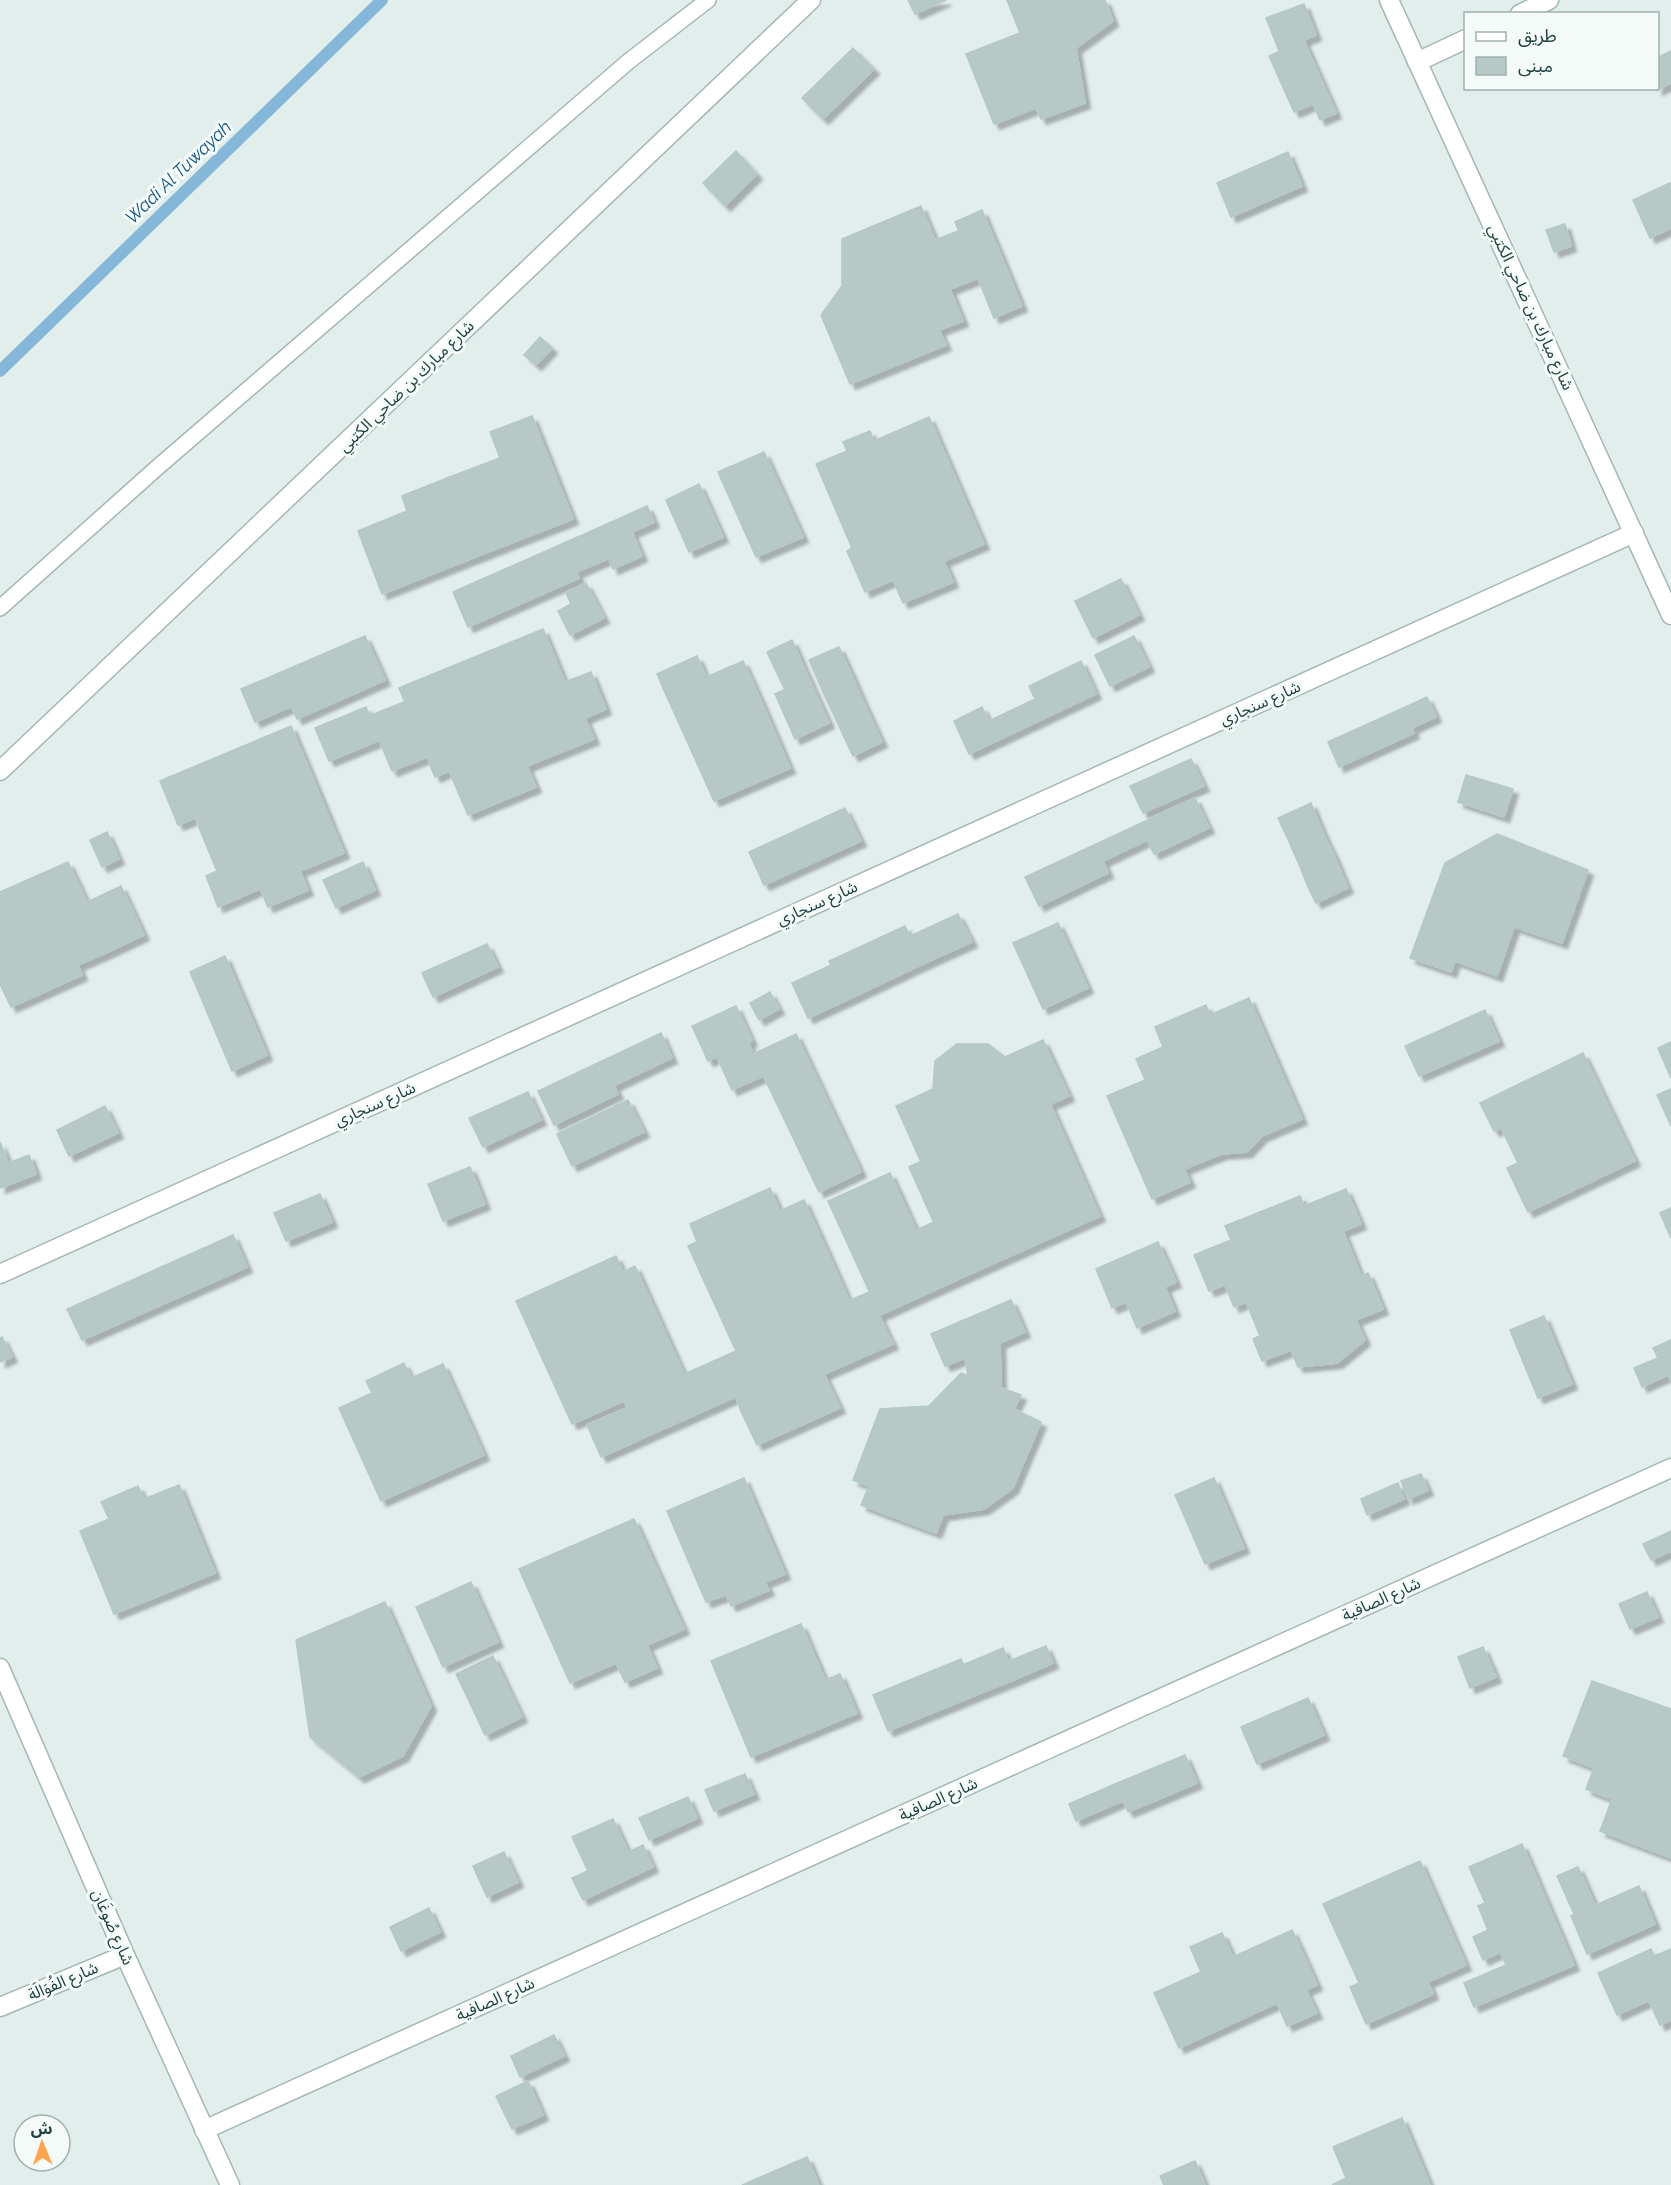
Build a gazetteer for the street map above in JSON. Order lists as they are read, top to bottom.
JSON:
{
  "streets": {
    "street": [
      "شارع مبارك بن ضاحي الكتبي",
      "شارع سنجاري",
      "شارع الصافية",
      "شارع صُوغَان",
      "شارع الفُوَالَة"
    ]
  },
  "crossings": [
    ["شارع مبارك بن ضاحي الكتبي", "شارع سنجاري"],
    ["شارع الصافية", "شارع صُوغَان"],
    ["شارع صُوغَان", "شارع الفُوَالَة"]
  ],
  "water": ["Wadi Al Tuwayah"],
  "legend": ["طريق", "مبنى"],
  "north": "top"
}
